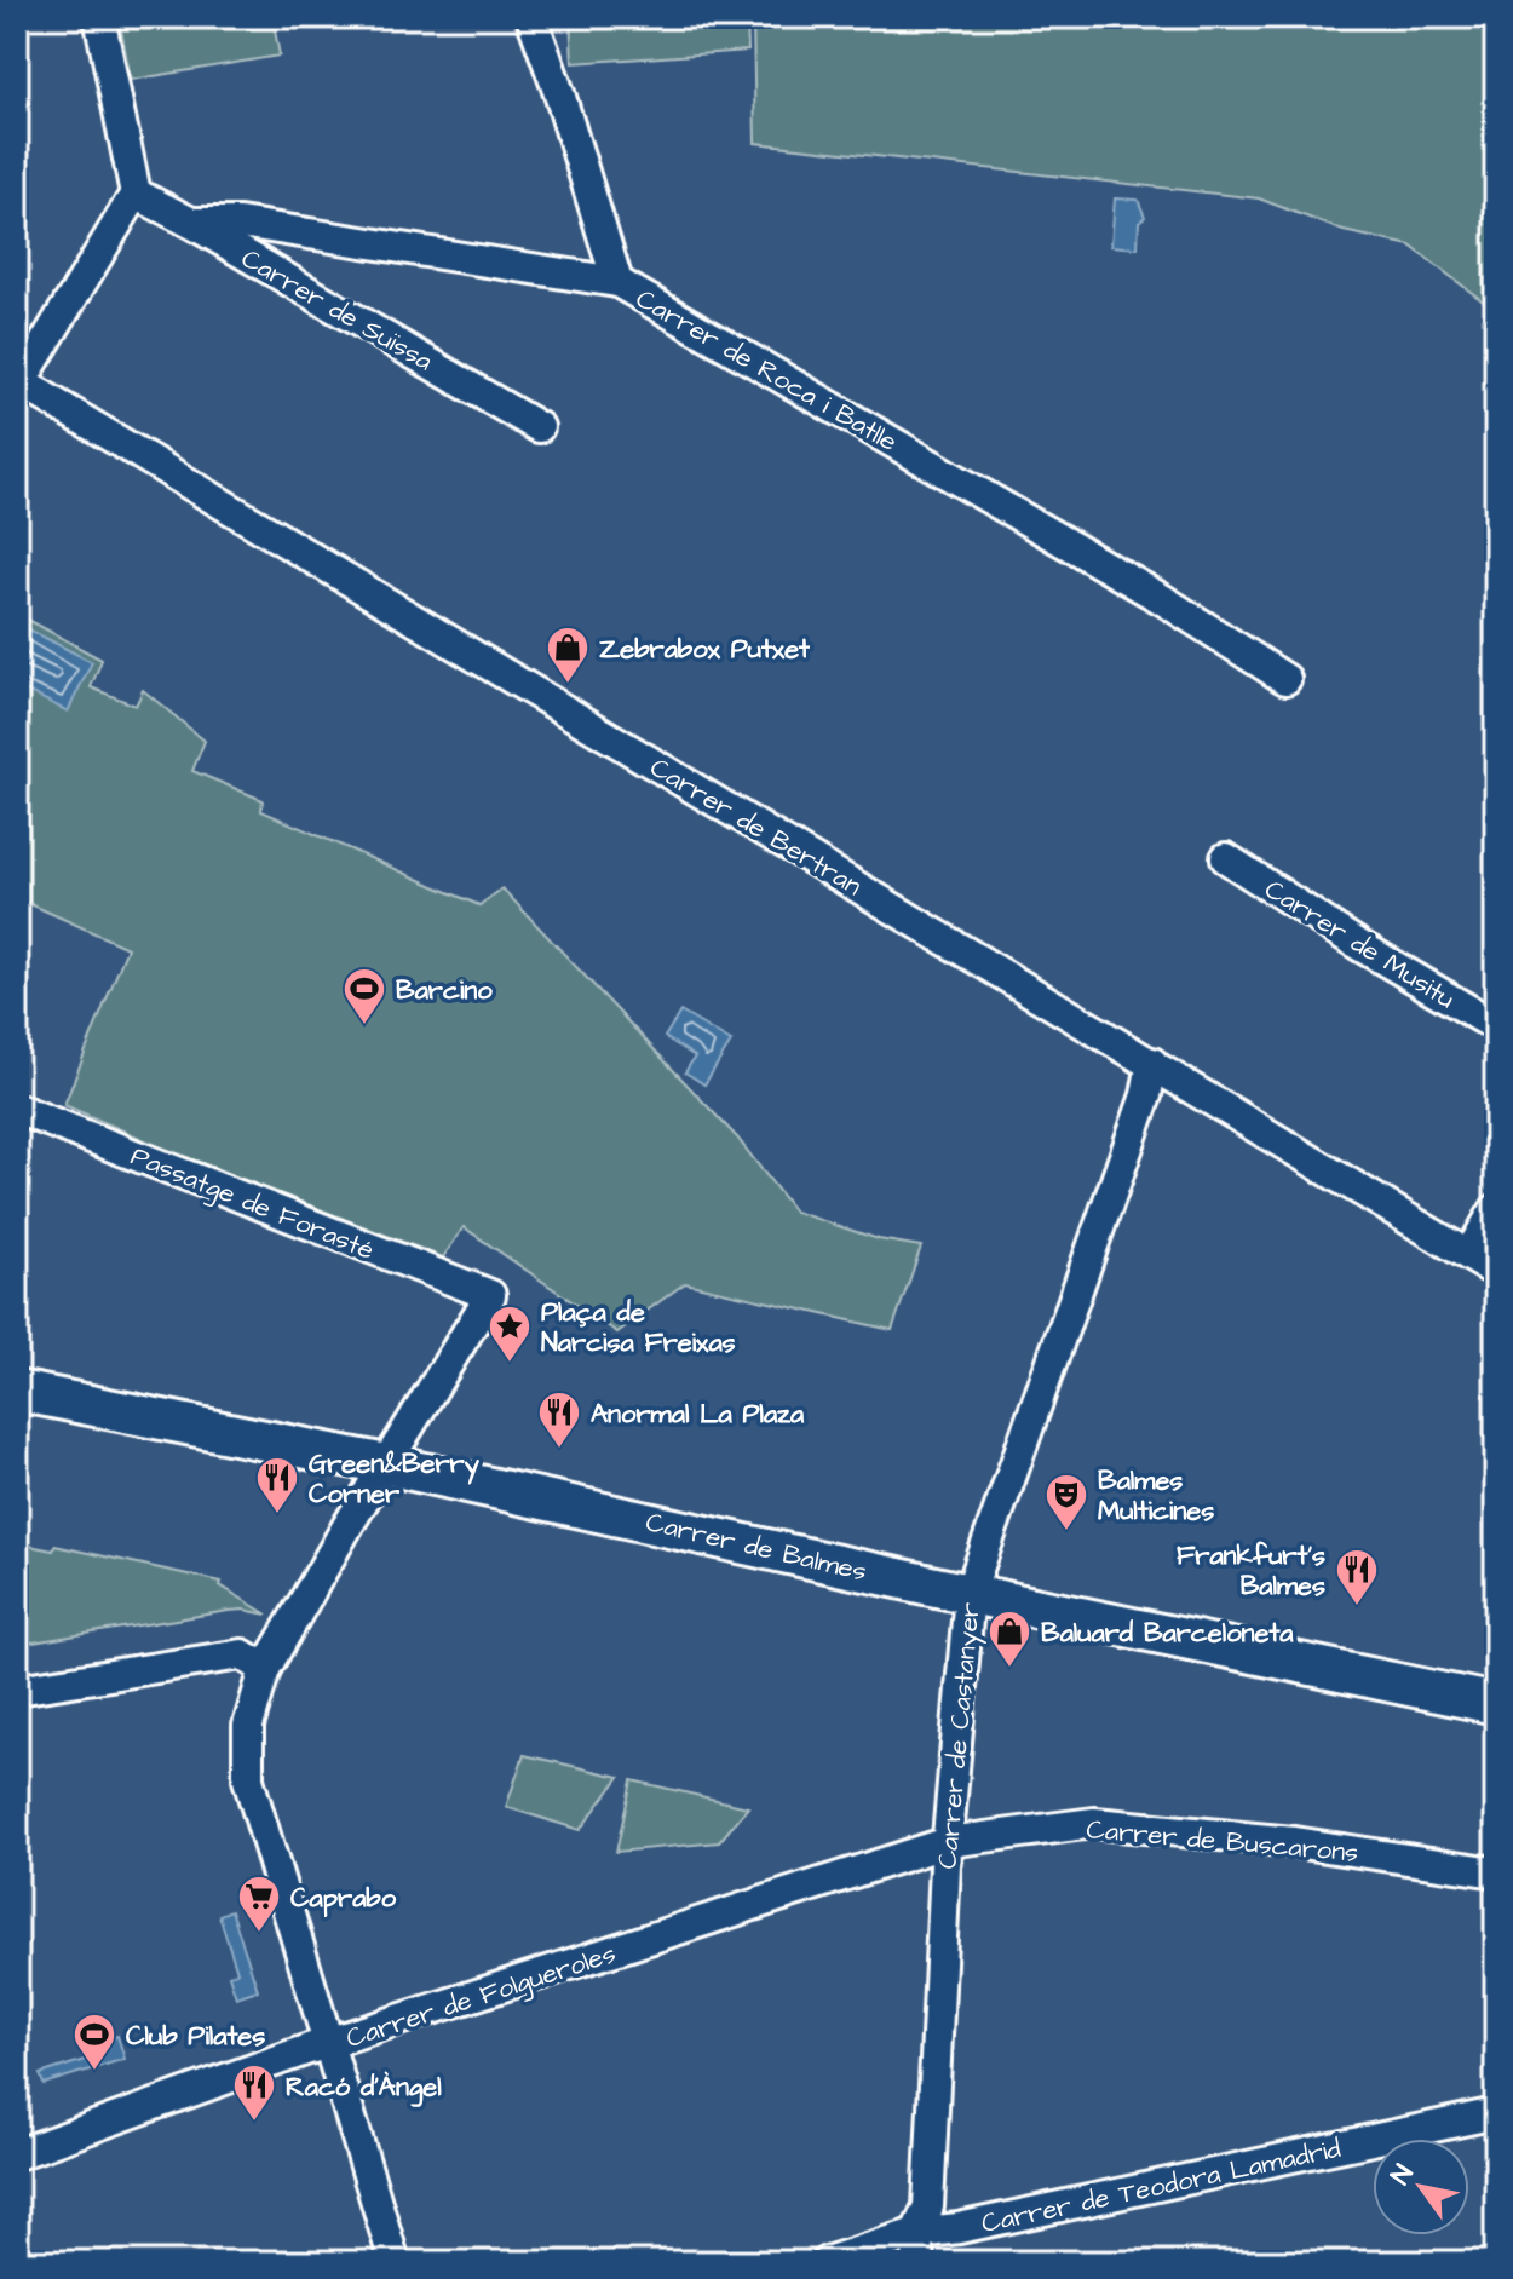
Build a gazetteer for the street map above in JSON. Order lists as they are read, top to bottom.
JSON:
{
  "streets": {
    "main road": ["Carrer de Balmes"],
    "street": [
      "Carrer de Suïssa",
      "Carrer de Roca i Batlle",
      "Carrer de Bertran",
      "Carrer de Musitu",
      "Passatge de Forasté",
      "Carrer de Castanyer",
      "Carrer de Buscarons",
      "Carrer de Folgueroles",
      "Carrer de Teodora Lamadrid"
    ]
  },
  "crossings": [
    ["Carrer de Suïssa", "Carrer de Roca i Batlle"],
    ["Carrer de Bertran", "Carrer de Castanyer"],
    ["Passatge de Forasté", "Carrer de Balmes"],
    ["Carrer de Balmes", "Carrer de Castanyer"],
    ["Carrer de Castanyer", "Carrer de Buscarons"],
    ["Carrer de Castanyer", "Carrer de Folgueroles"],
    ["Carrer de Castanyer", "Carrer de Teodora Lamadrid"],
    ["Carrer de Buscarons", "Carrer de Folgueroles"]
  ],
  "places": {
    "shop": ["Zebrabox Putxet", "Baluard Barceloneta"],
    "sports": ["Barcino", "Club Pilates"],
    "place": ["Plaça de Narcisa Freixas"],
    "restaurant": [
      "Anormal La Plaza",
      "Green&Berry Corner",
      "Frankfurt's Balmes",
      "Racó d'Àngel"
    ],
    "theatre": ["Balmes Multicines"],
    "supermarket": ["Caprabo"]
  },
  "north": "top left"
}
